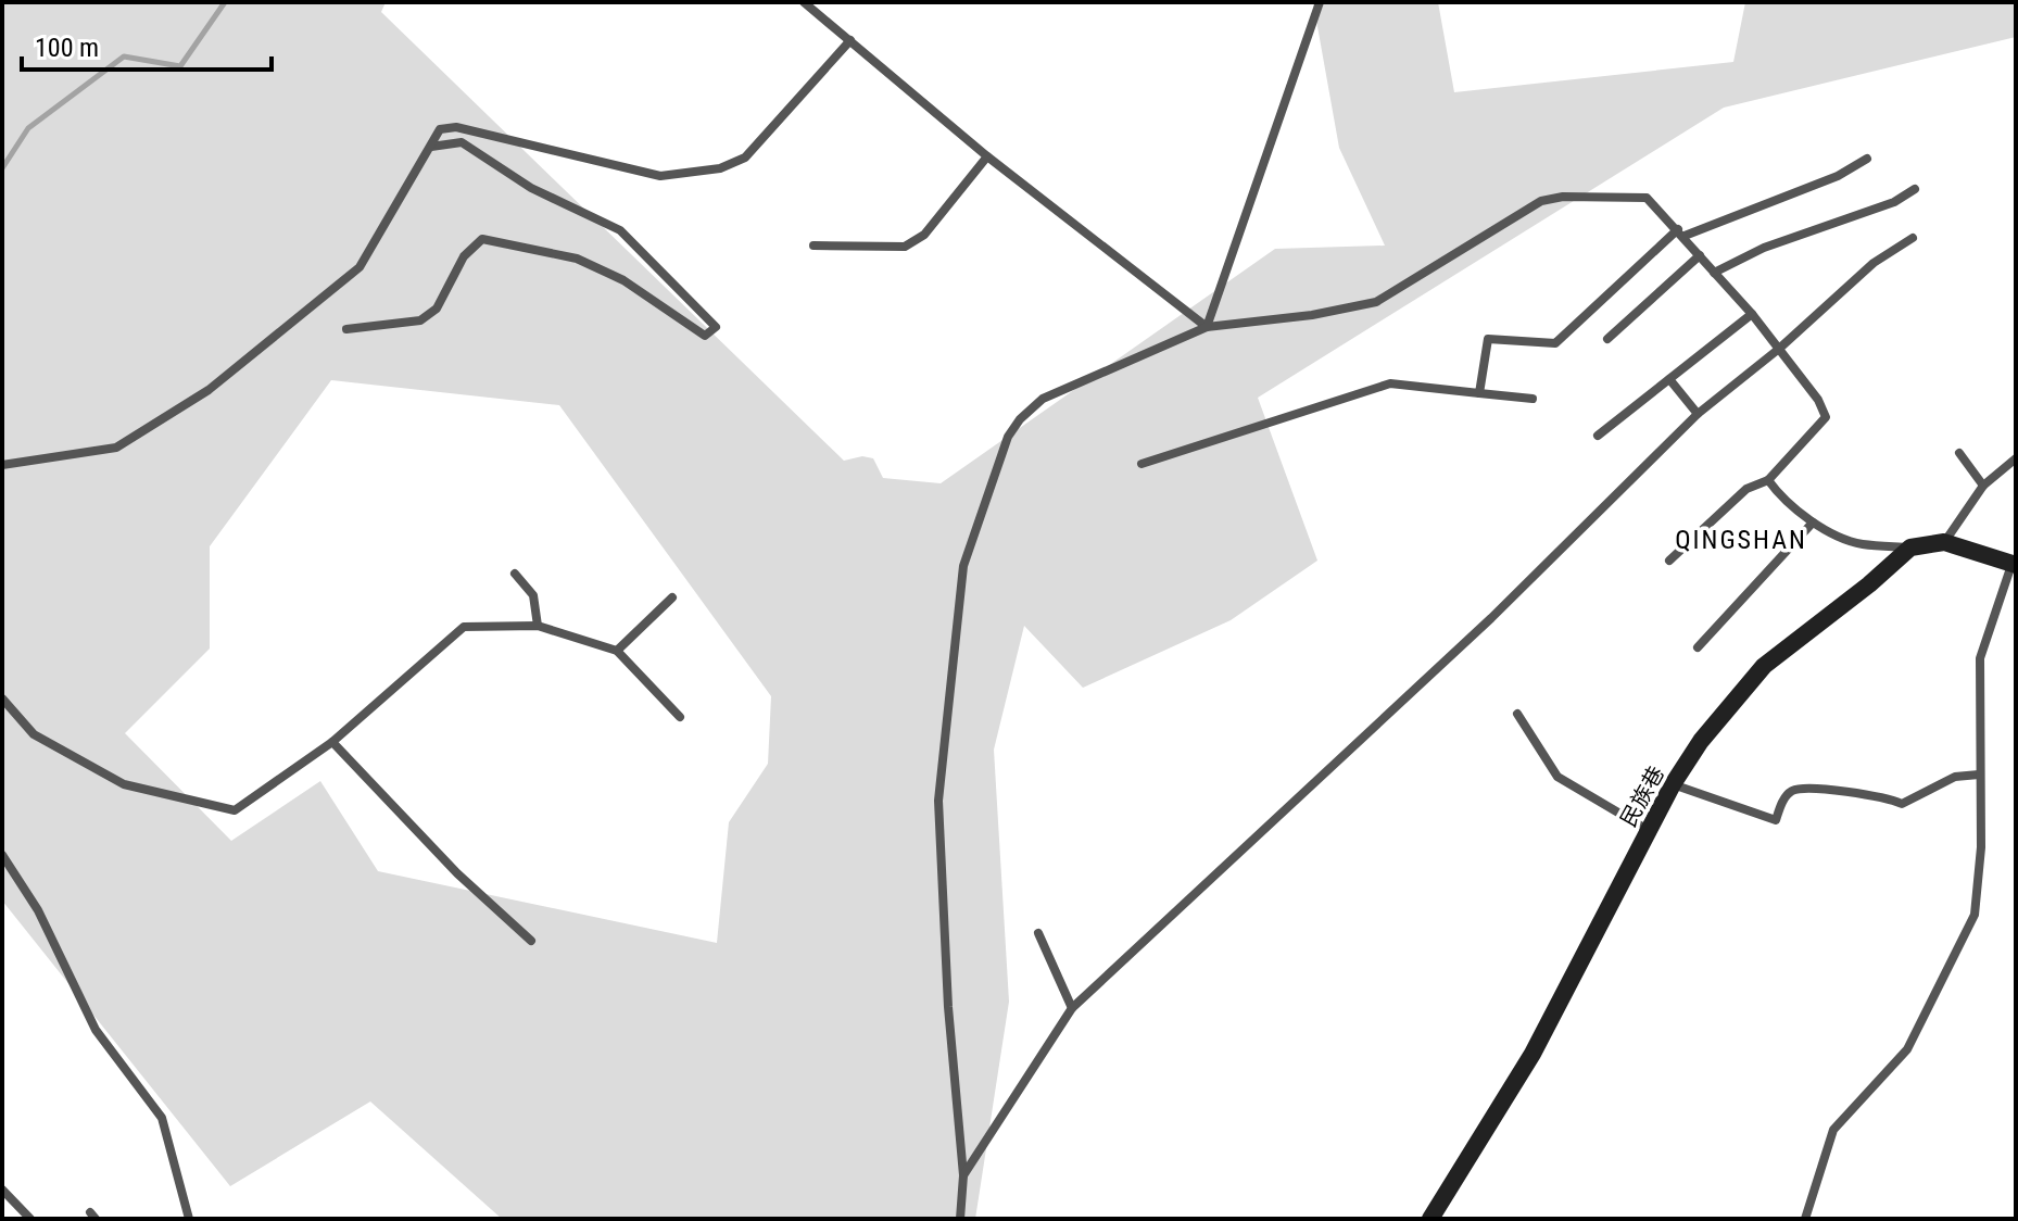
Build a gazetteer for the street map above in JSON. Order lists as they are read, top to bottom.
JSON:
{
  "streets": {
    "street": ["民族巷"]
  },
  "districts": ["QINGSHAN"],
  "scale_bar": "100 m"
}
